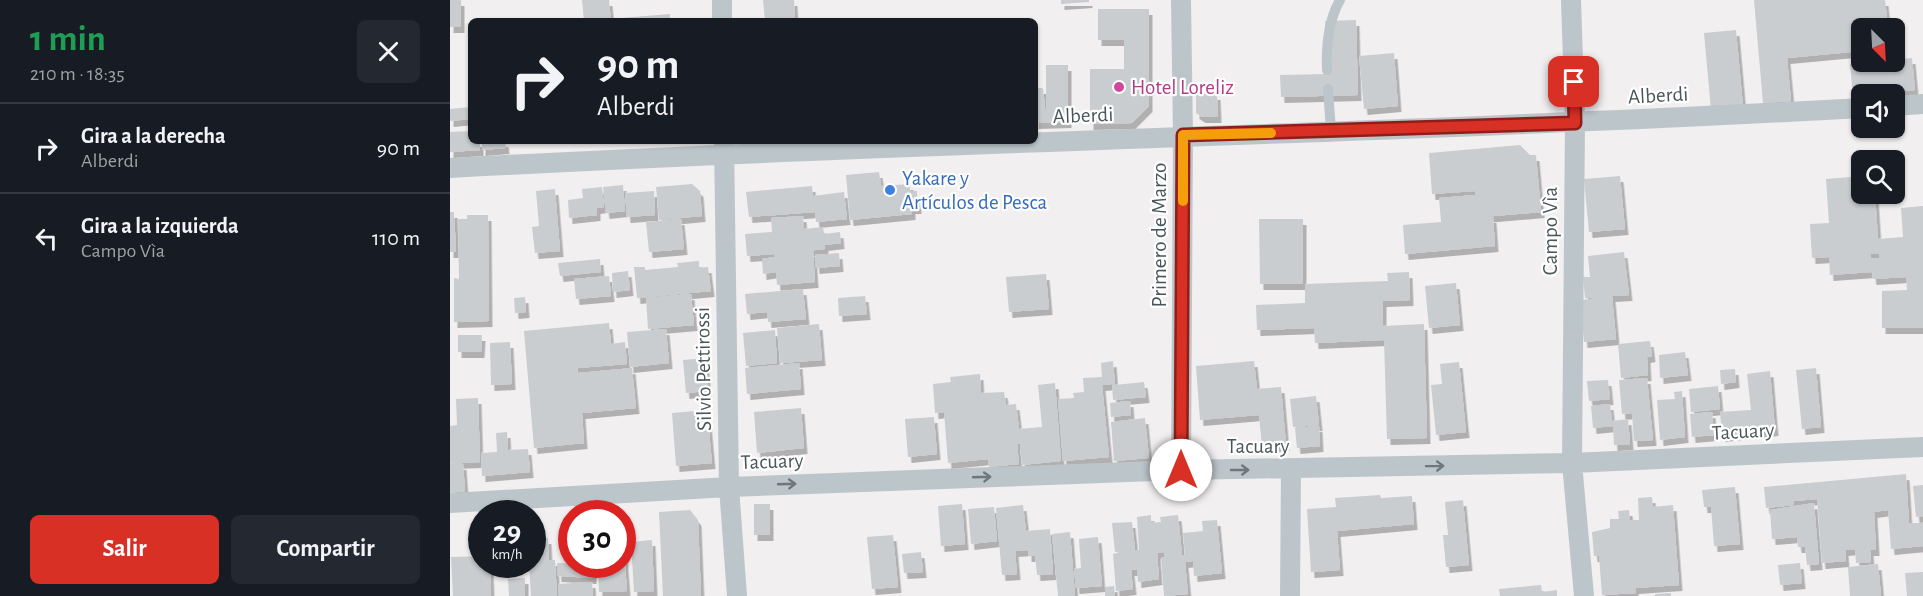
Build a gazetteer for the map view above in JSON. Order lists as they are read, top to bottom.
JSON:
{
  "streets": {
    "street": [
      "Alberdi",
      "Campo Vìa",
      "Primero de Marzo",
      "Silvio Pettirossi",
      "Tacuary"
    ]
  },
  "crossings": [
    ["Alberdi", "Campo Vìa"],
    ["Alberdi", "Primero de Marzo"],
    ["Alberdi", "Silvio Pettirossi"],
    ["Campo Vìa", "Tacuary"],
    ["Primero de Marzo", "Tacuary"],
    ["Silvio Pettirossi", "Tacuary"]
  ],
  "one_way": ["Tacuary"],
  "places": ["Hotel Loreliz", "Yakare y Artículos de Pesca"],
  "north": "bottom right",
  "page": {
    "heading": ["1 min", "210 m · 18:35"],
    "turn": ["90 m", "Alberdi"],
    "list": [
      {
        "name": "Gira a la derecha",
        "note": "Alberdi",
        "value": "90 m"
      },
      {
        "name": "Gira a la izquierda",
        "note": "Campo Vìa",
        "value": "110 m"
      }
    ],
    "speed": "29 km/h",
    "limit": "30",
    "buttons": ["Salir", "Compartir"]
  }
}
